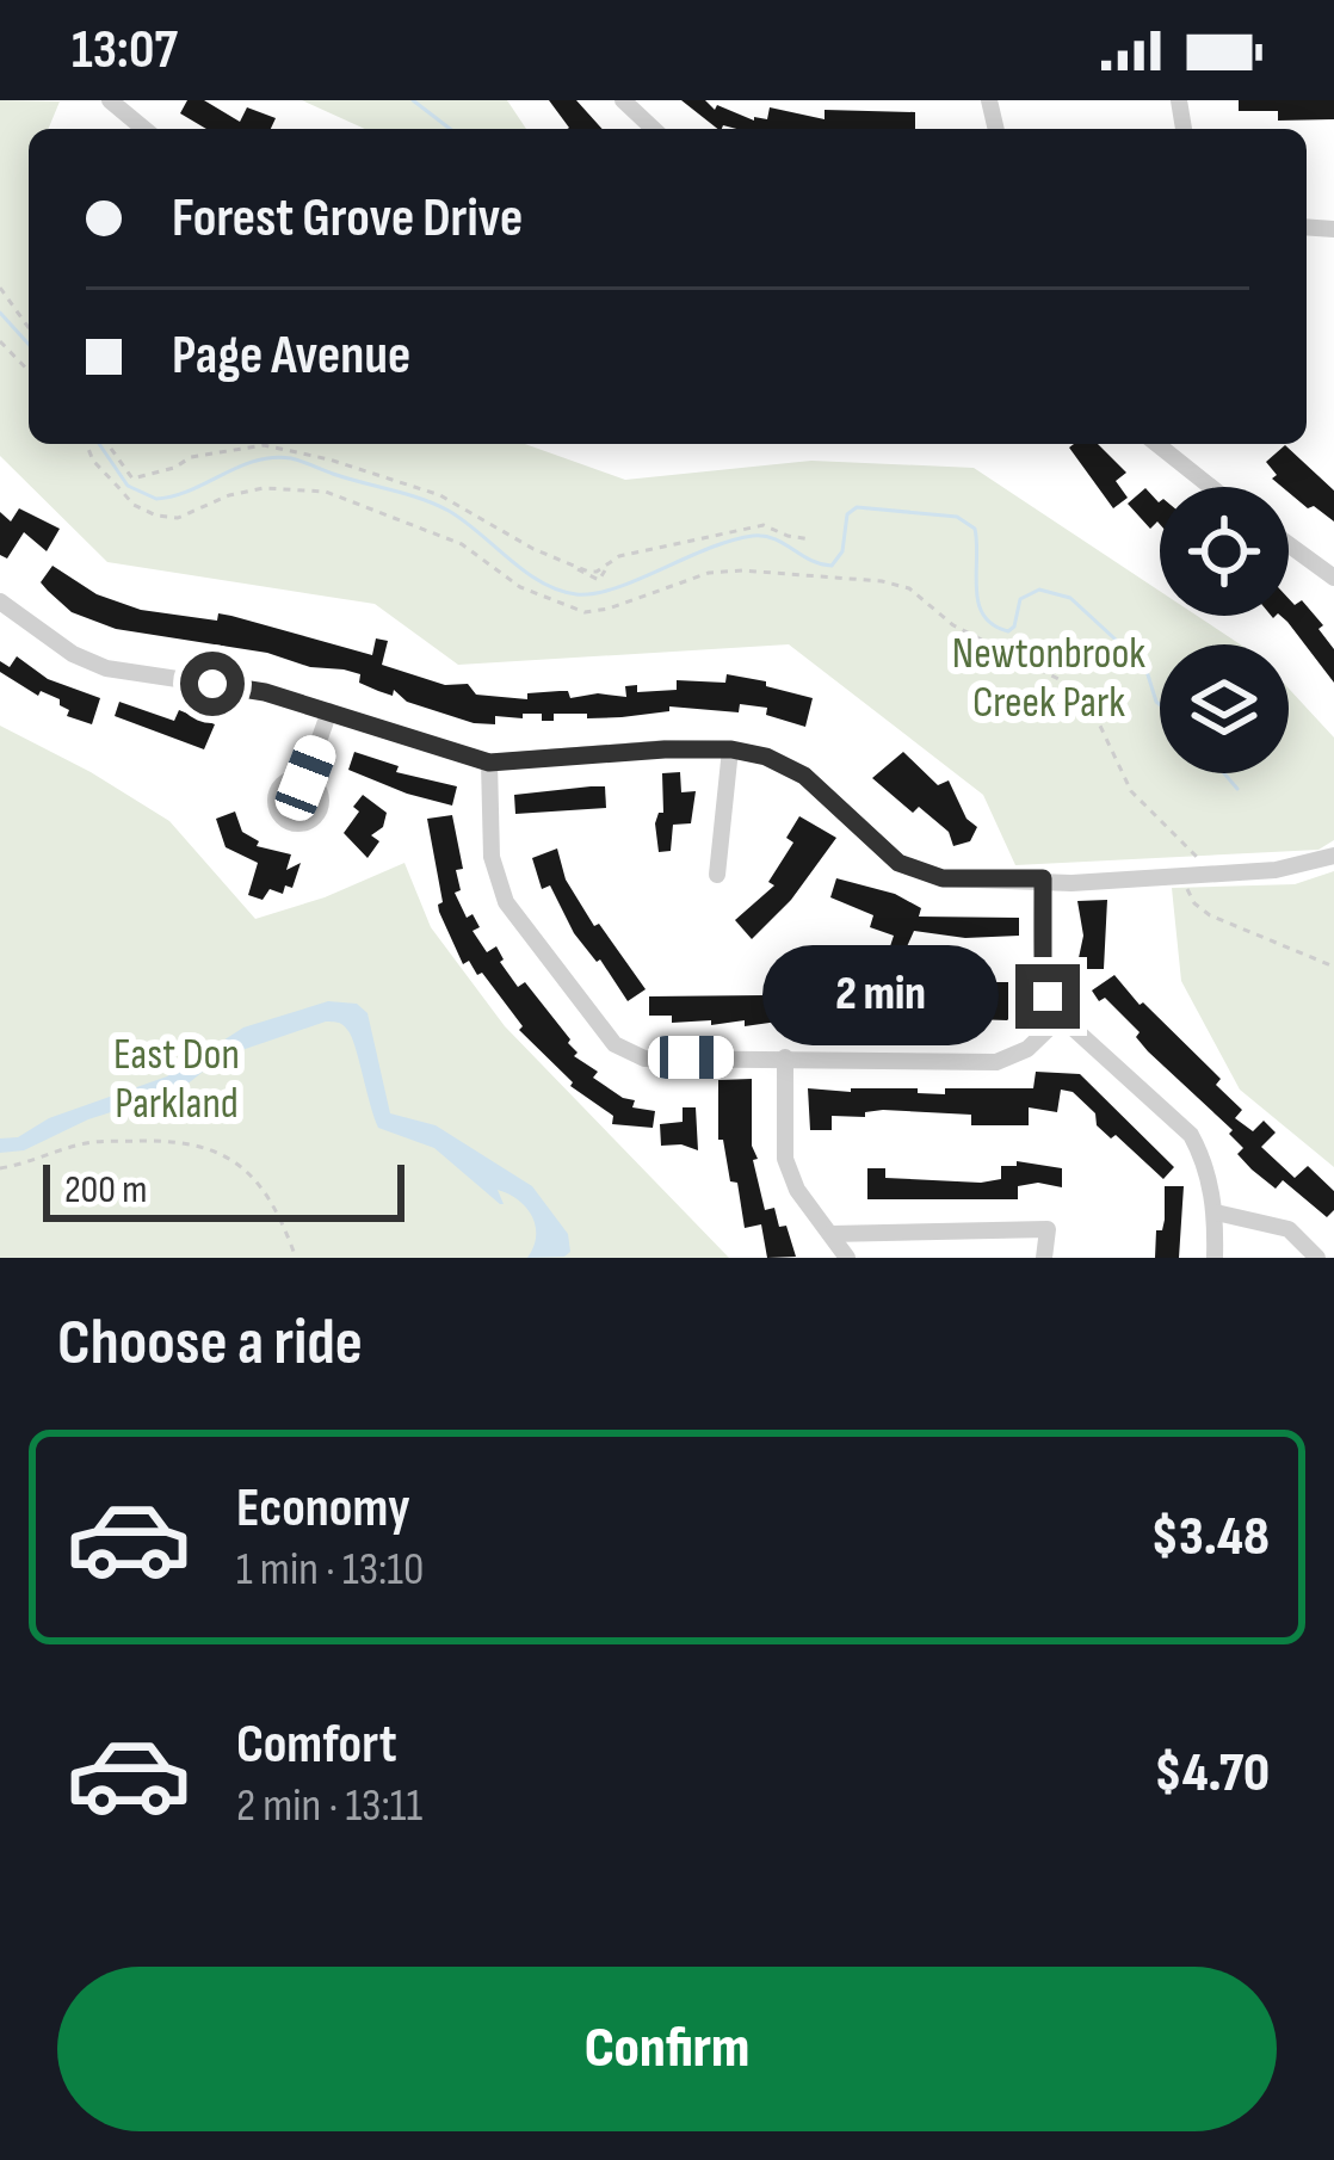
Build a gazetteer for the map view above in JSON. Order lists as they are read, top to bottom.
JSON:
{
  "parks": ["Newtonbrook Creek Park", "East Don Parkland"],
  "scale_bar": "200 m",
  "page": {
    "status": "13:07",
    "banner": ["Forest Grove Drive", "Page Avenue"],
    "bubble": "2 min",
    "scale": "200 m",
    "heading": "Choose a ride",
    "list": [
      {
        "name": "Economy",
        "note": "1 min · 13:10",
        "value": "$3.48"
      },
      {
        "name": "Comfort",
        "note": "2 min · 13:11",
        "value": "$4.70"
      }
    ],
    "buttons": "Confirm"
  }
}
